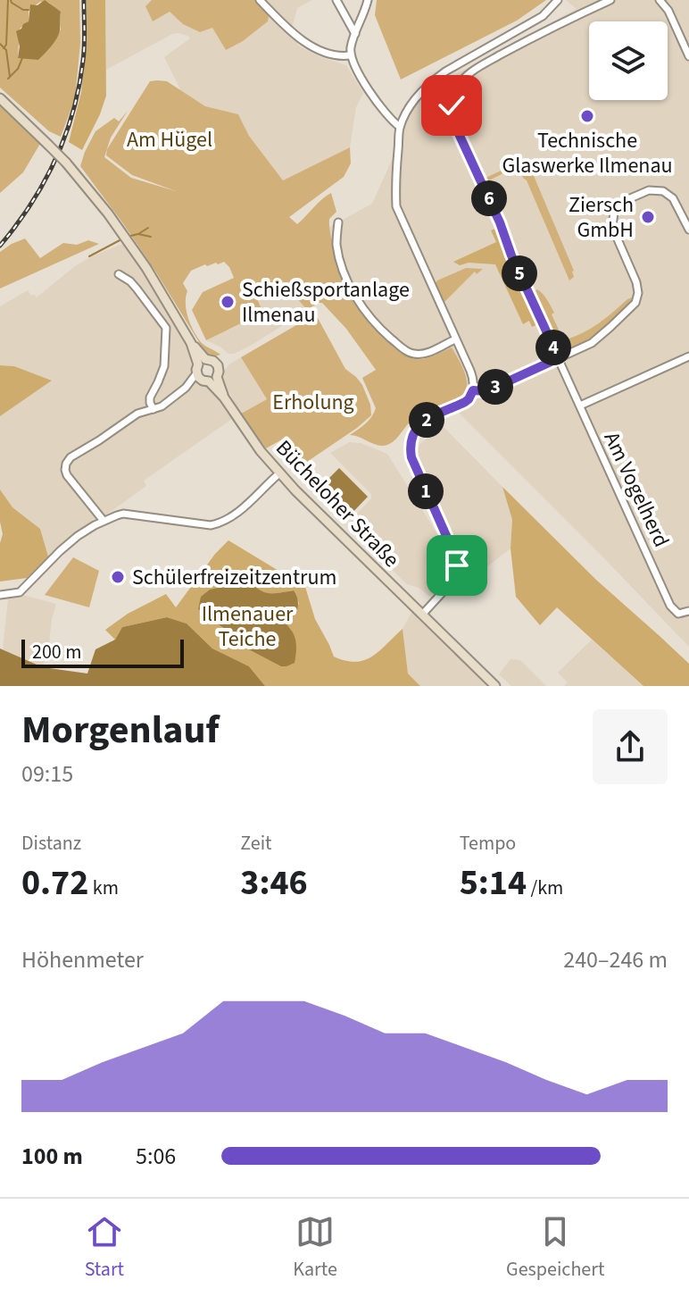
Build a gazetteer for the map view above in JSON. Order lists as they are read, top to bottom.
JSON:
{
  "streets": {
    "main road": ["Bücheloher Straße"],
    "street": ["Am Vogelherd"]
  },
  "parks": ["Am Hügel", "Erholung", "Ilmenauer Teiche"],
  "places": [
    "Technische Glaswerke Ilmenau",
    "Ziersch GmbH",
    "Schießsportanlage Ilmenau",
    "Schülerfreizeitzentrum"
  ],
  "scale_bar": "200 m",
  "page": {
    "pins": [
      "6",
      "5",
      "4",
      "3",
      "2",
      "1"
    ],
    "scale": "200 m",
    "heading": ["Morgenlauf", "09:15"],
    "stats": [
      ["Distanz", "0.72 km"],
      ["Zeit", "3:46"],
      ["Tempo", "5:14 /km"]
    ],
    "chart": ["Höhenmeter", "240–246 m"],
    "list": [
      {
        "name": "100 m",
        "note": "5:06"
      }
    ],
    "tabs": ["Start", "Karte", "Gespeichert"]
  }
}
